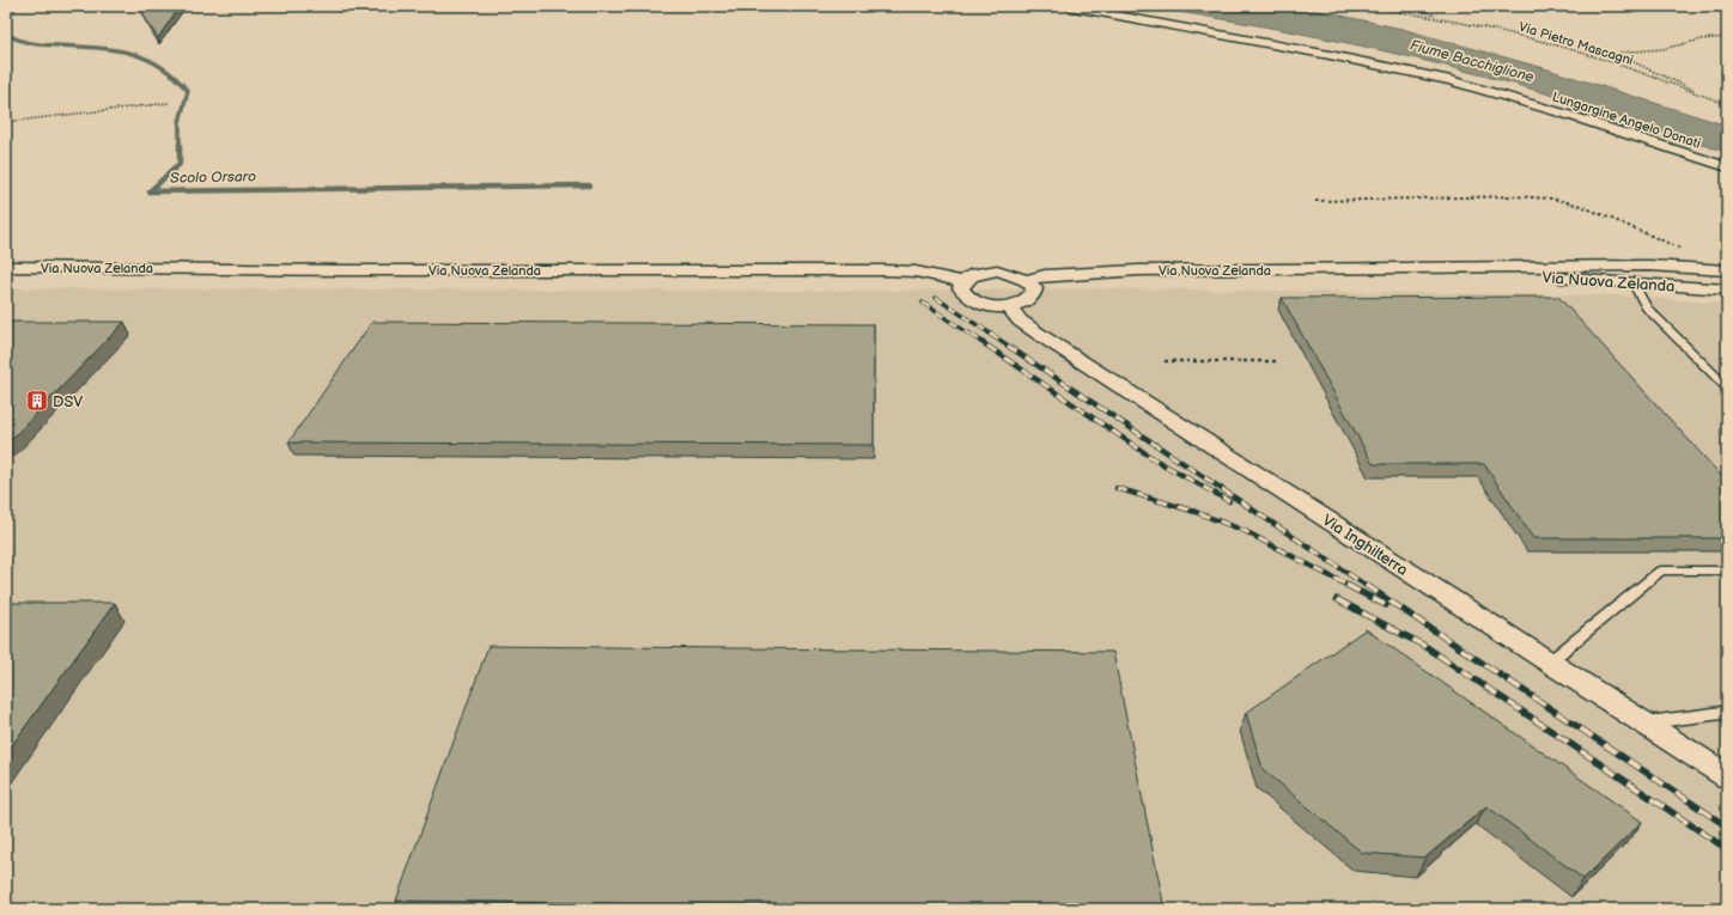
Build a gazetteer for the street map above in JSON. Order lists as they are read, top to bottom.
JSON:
{
  "streets": {
    "street": ["Lungargine Angelo Donati", "Via Nuova Zelanda", "Via Inghilterra"],
    "path": ["Via Pietro Mascagni"]
  },
  "water": ["Fiume Bacchiglione", "Scolo Orsaro"],
  "places": {
    "building": ["DSV"]
  }
}
